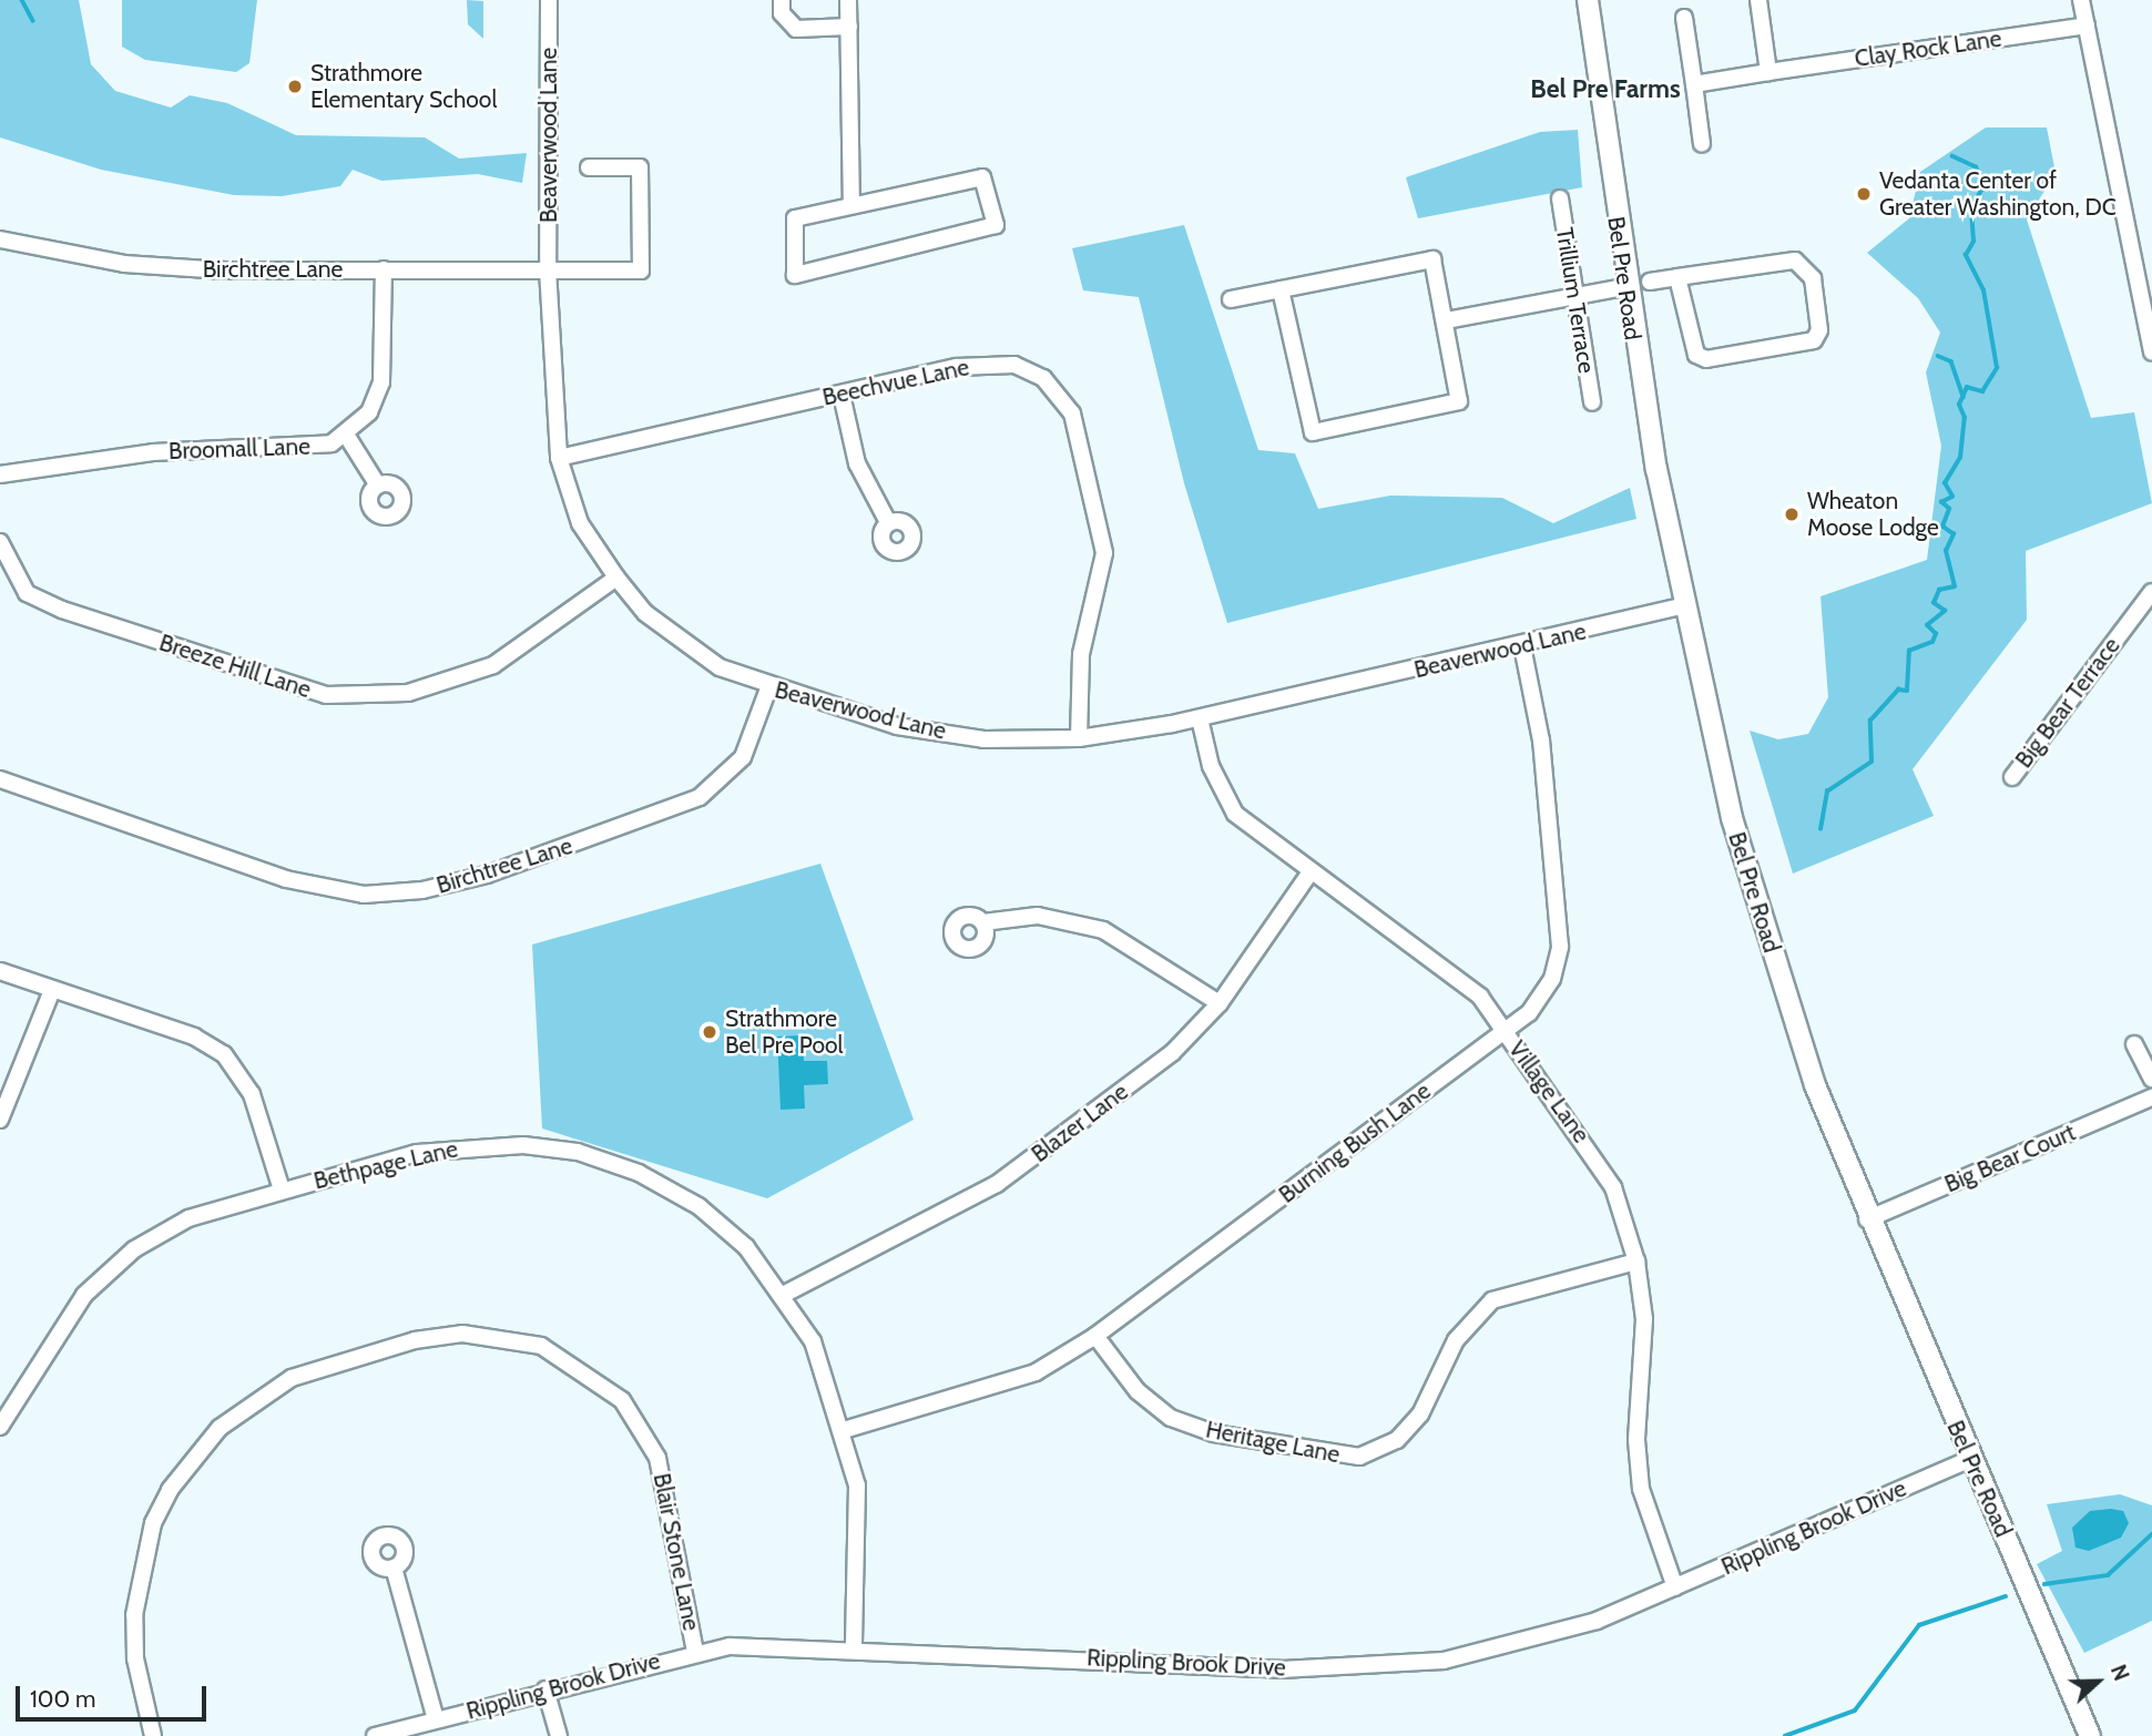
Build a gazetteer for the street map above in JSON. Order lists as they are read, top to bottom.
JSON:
{
  "streets": {
    "main road": ["Bel Pre Road"],
    "street": [
      "Clay Rock Lane",
      "Beaverwood Lane",
      "Birchtree Lane",
      "Trillium Terrace",
      "Beechvue Lane",
      "Broomall Lane",
      "Breeze Hill Lane",
      "Big Bear Terrace",
      "Village Lane",
      "Blazer Lane",
      "Burning Bush Lane",
      "Big Bear Court",
      "Bethpage Lane",
      "Heritage Lane",
      "Rippling Brook Drive",
      "Blair Stone Lane"
    ]
  },
  "crossings": [
    ["Beaverwood Lane", "Birchtree Lane"],
    ["Beaverwood Lane", "Bel Pre Road"],
    ["Beaverwood Lane", "Beechvue Lane"],
    ["Beaverwood Lane", "Breeze Hill Lane"],
    ["Beaverwood Lane", "Village Lane"],
    ["Beaverwood Lane", "Burning Bush Lane"],
    ["Birchtree Lane", "Broomall Lane"],
    ["Bel Pre Road", "Big Bear Court"],
    ["Bel Pre Road", "Rippling Brook Drive"],
    ["Village Lane", "Blazer Lane"],
    ["Village Lane", "Burning Bush Lane"],
    ["Village Lane", "Heritage Lane"],
    ["Village Lane", "Rippling Brook Drive"],
    ["Blazer Lane", "Bethpage Lane"],
    ["Burning Bush Lane", "Bethpage Lane"],
    ["Burning Bush Lane", "Heritage Lane"],
    ["Bethpage Lane", "Rippling Brook Drive"],
    ["Rippling Brook Drive", "Blair Stone Lane"]
  ],
  "districts": ["Bel Pre Farms"],
  "places": [
    "Strathmore Elementary School",
    "Vedanta Center of Greater Washington, DC",
    "Wheaton Moose Lodge",
    "Strathmore Bel Pre Pool"
  ],
  "scale_bar": "100 m",
  "north": "right"
}
